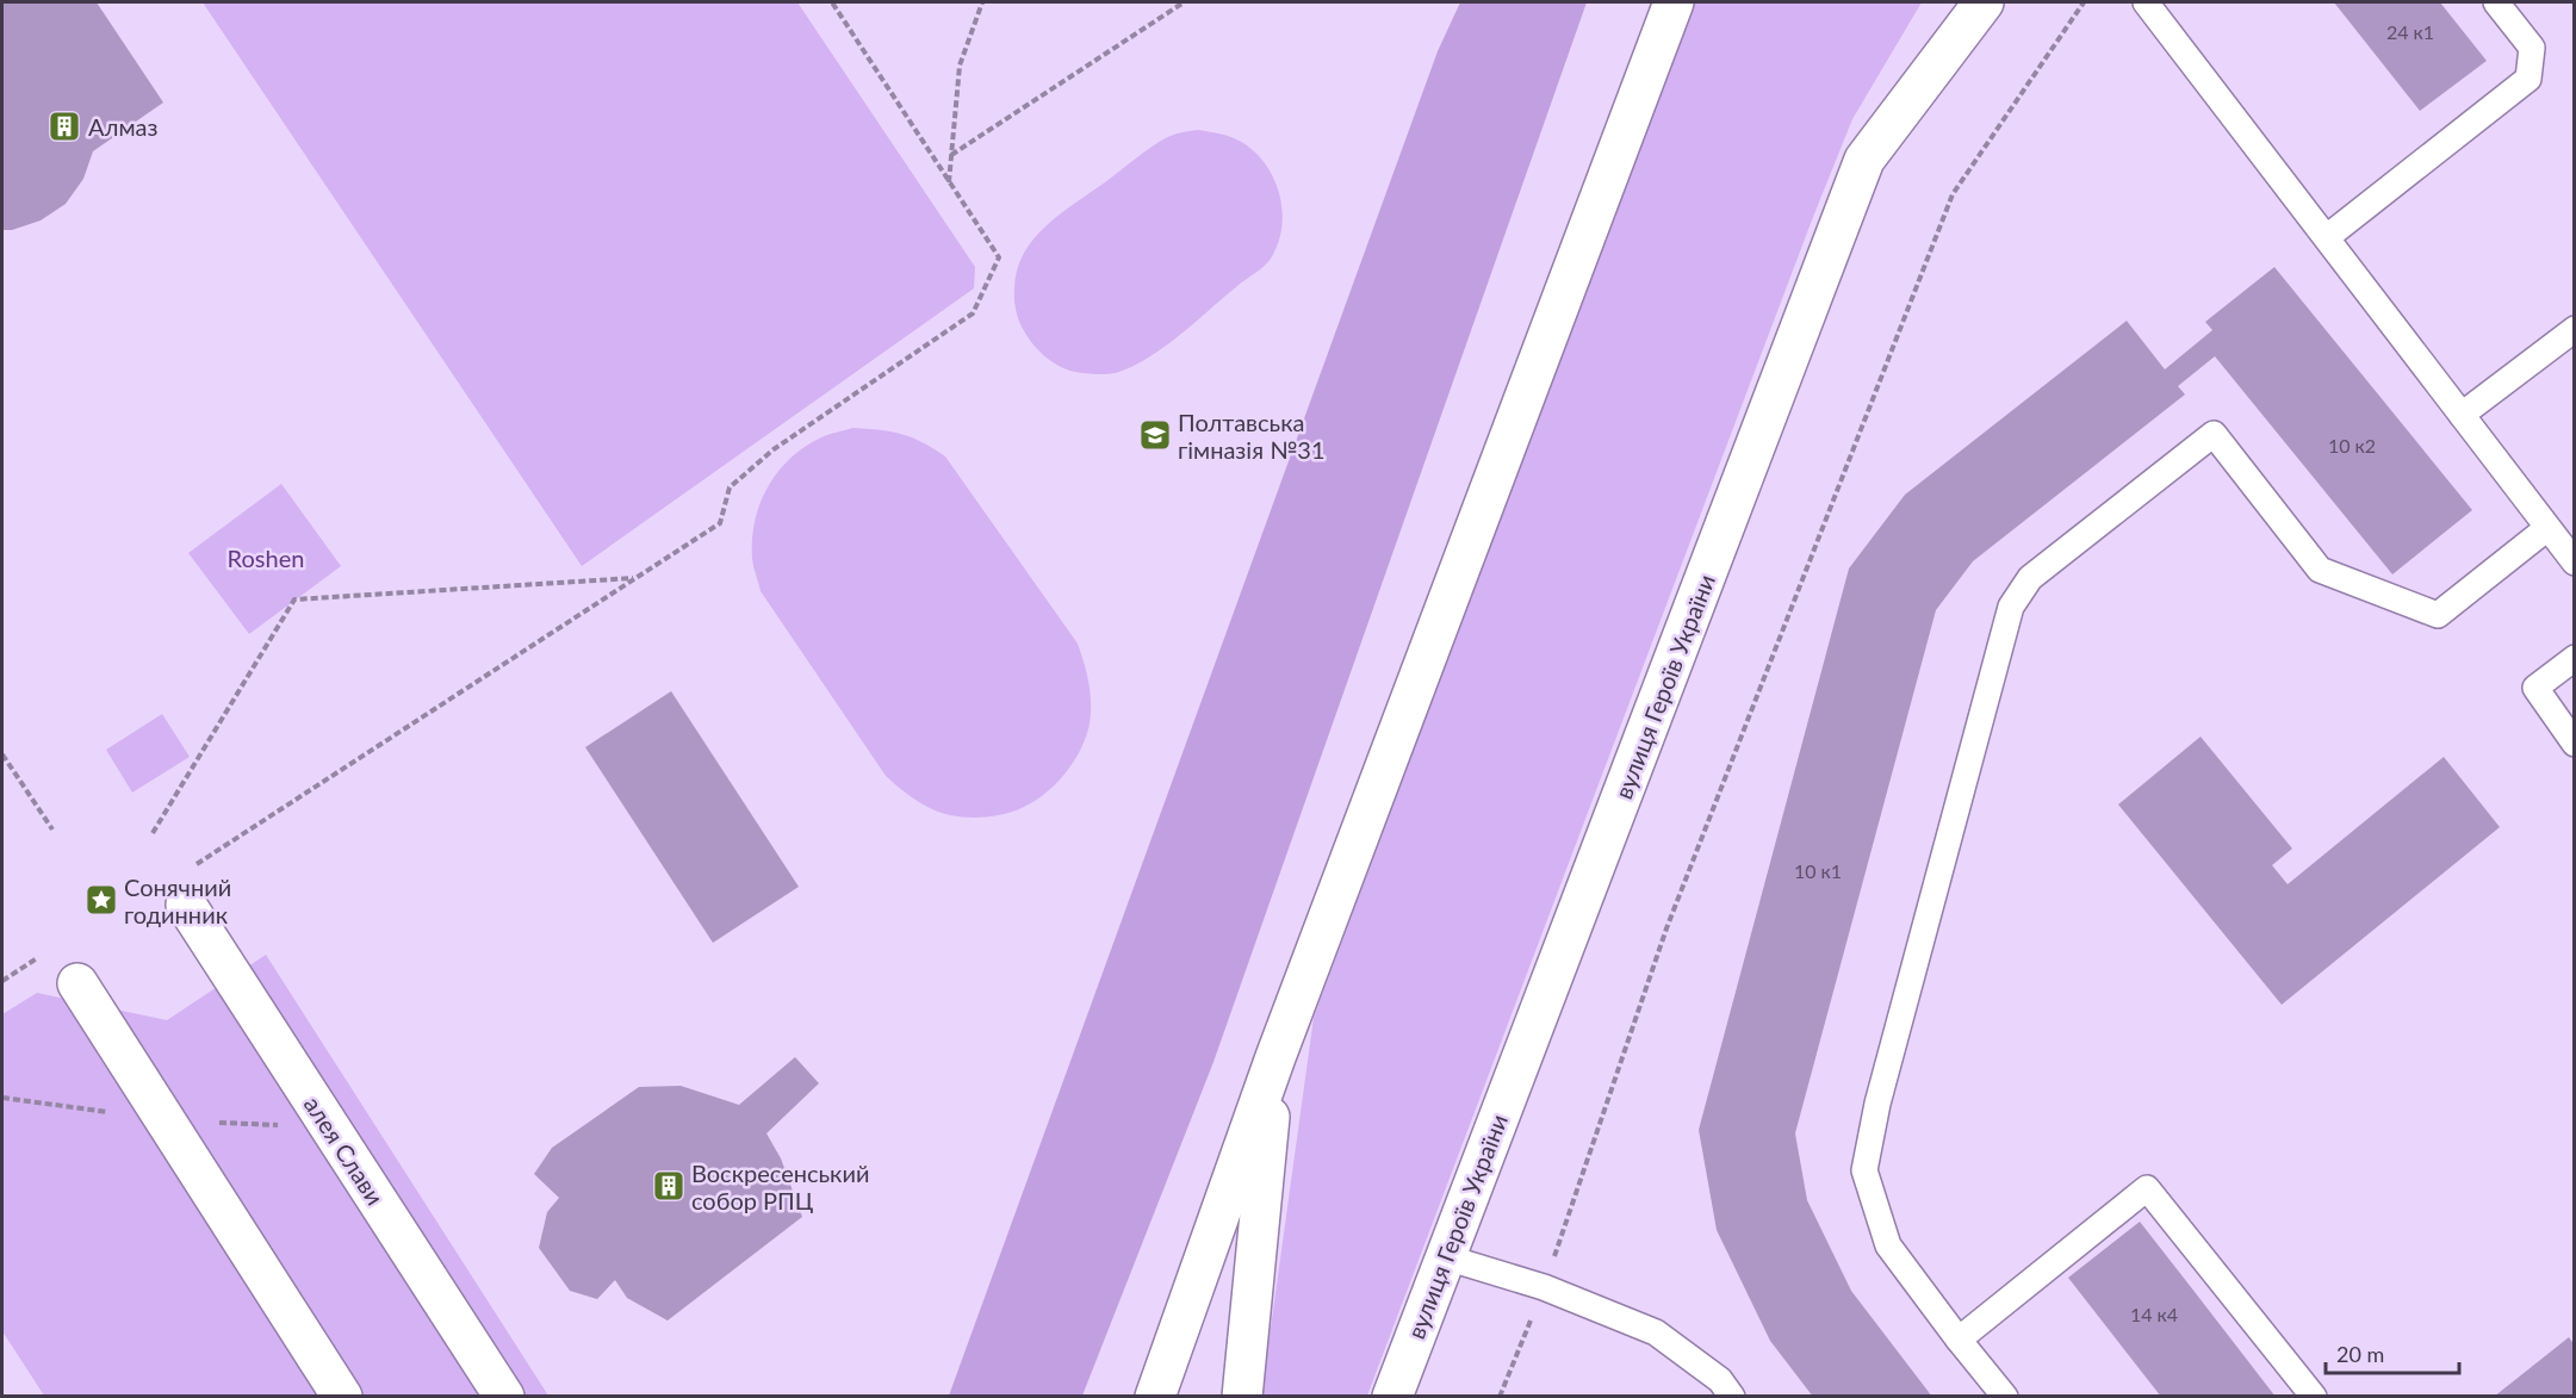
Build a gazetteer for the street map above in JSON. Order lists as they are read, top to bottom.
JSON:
{
  "streets": {
    "street": ["вулиця Героїв України", "алея Слави"]
  },
  "parks": ["Roshen"],
  "places": {
    "building": ["Алмаз", "Воскресенський собор РПЦ"],
    "school or university": ["Полтавська гімназія №31"],
    "place": ["Сонячний годинник"]
  },
  "house_numbers": [
    "24 к1",
    "10 к2",
    "10 к1",
    "14 к4"
  ],
  "scale_bar": "20 m"
}
